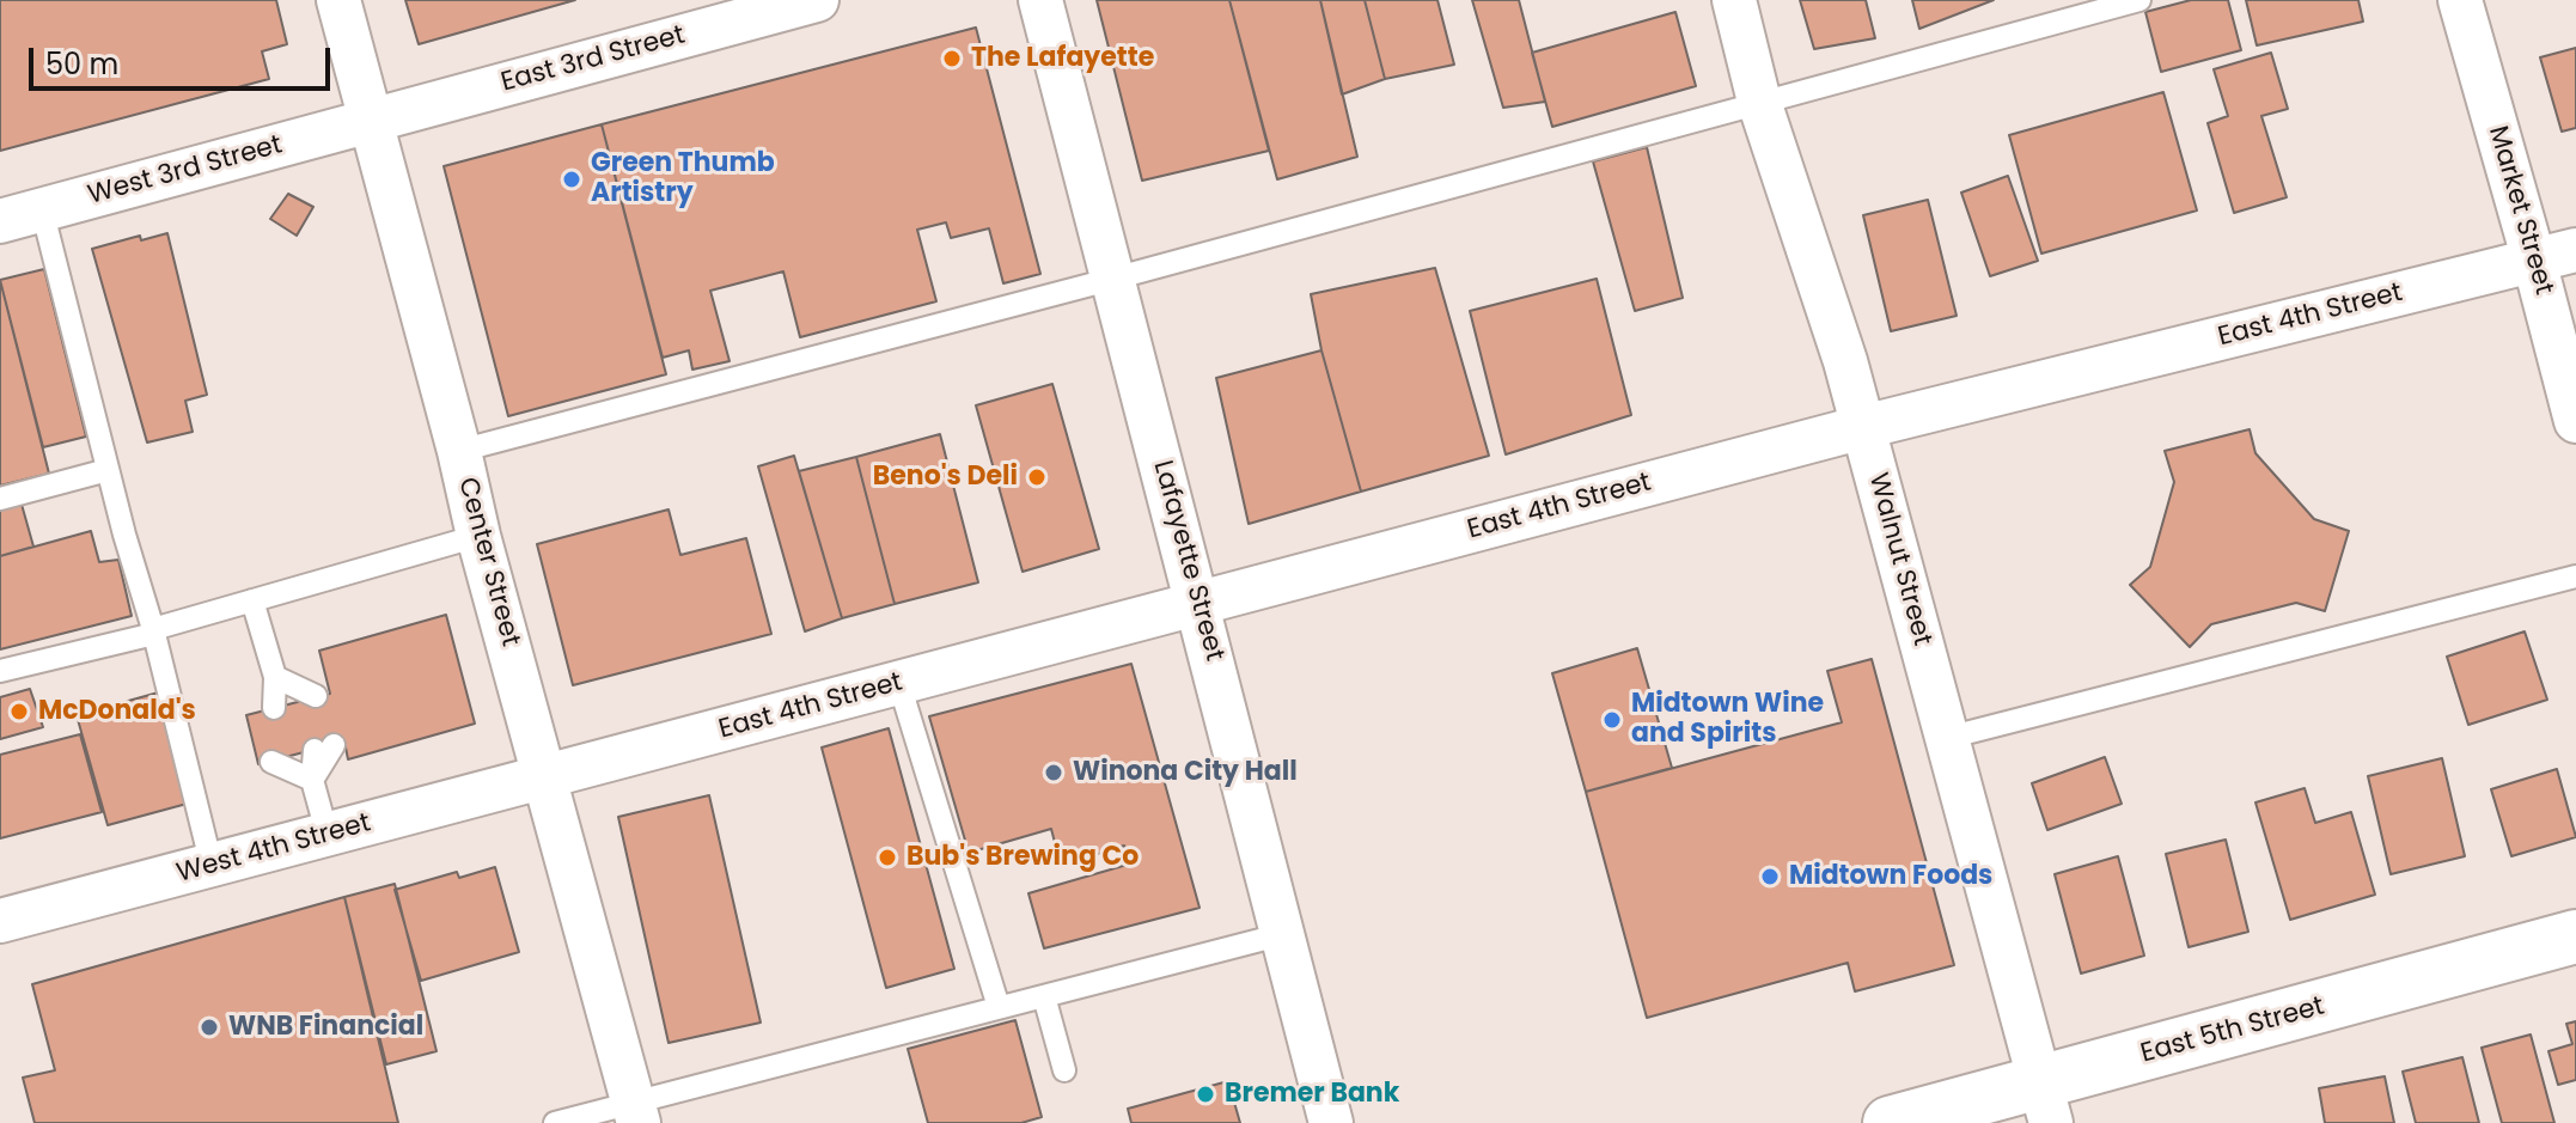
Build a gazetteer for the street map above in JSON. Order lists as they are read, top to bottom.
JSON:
{
  "streets": {
    "street": [
      "East 3rd Street",
      "West 3rd Street",
      "Market Street",
      "East 4th Street",
      "Walnut Street",
      "Lafayette Street",
      "Center Street",
      "West 4th Street",
      "East 5th Street"
    ]
  },
  "crossings": [
    ["East 3rd Street", "West 3rd Street"],
    ["East 3rd Street", "Center Street"],
    ["West 3rd Street", "Center Street"],
    ["Market Street", "East 4th Street"],
    ["East 4th Street", "Walnut Street"],
    ["East 4th Street", "Lafayette Street"],
    ["East 4th Street", "Center Street"],
    ["East 4th Street", "West 4th Street"],
    ["Walnut Street", "East 5th Street"],
    ["Center Street", "West 4th Street"]
  ],
  "places": [
    "The Lafayette",
    "Green Thumb Artistry",
    "Beno's Deli",
    "McDonald's",
    "Midtown Wine and Spirits",
    "Winona City Hall",
    "Bub's Brewing Co",
    "Midtown Foods",
    "WNB Financial",
    "Bremer Bank"
  ],
  "scale_bar": "50 m"
}
